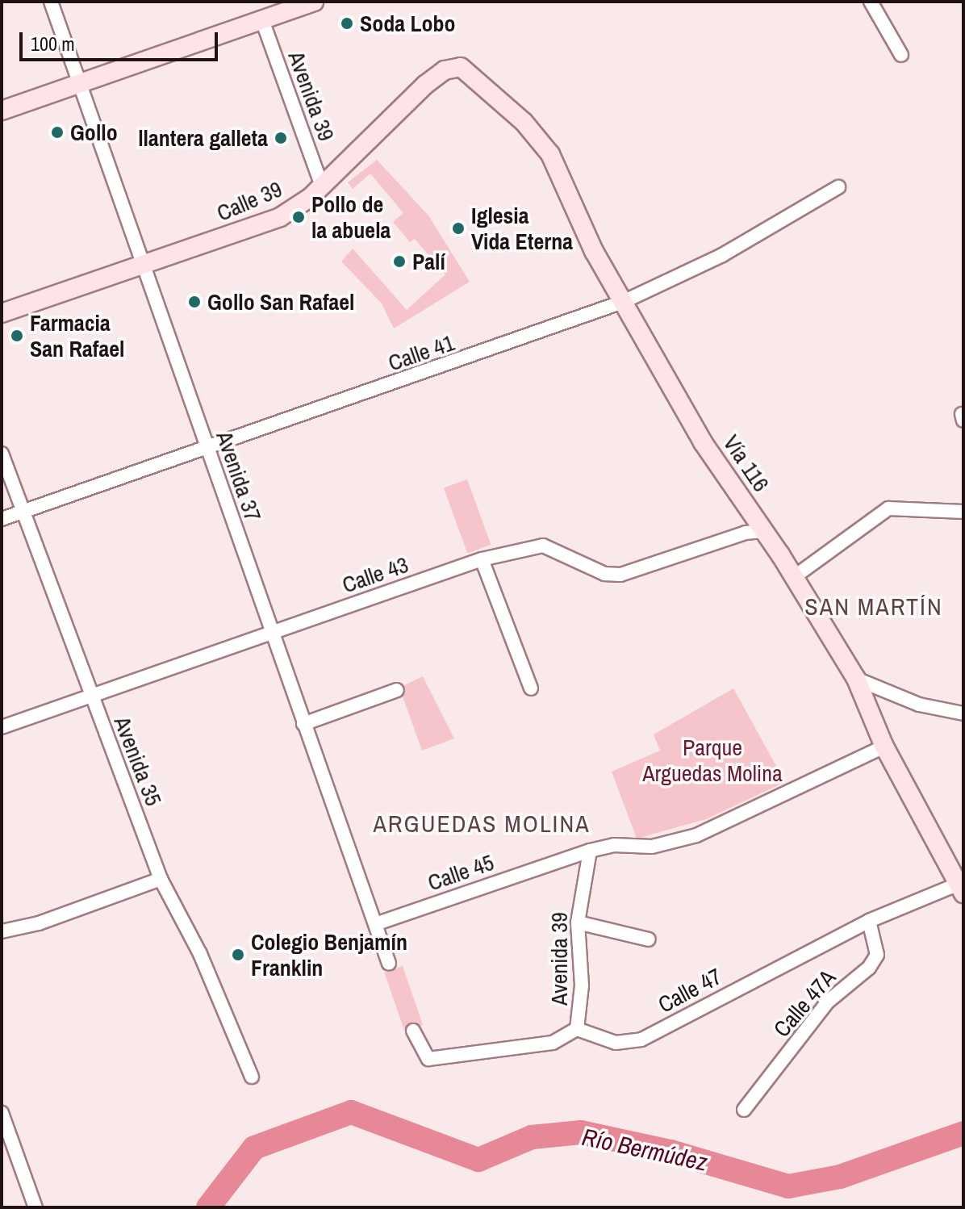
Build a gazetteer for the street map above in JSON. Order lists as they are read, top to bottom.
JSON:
{
  "streets": {
    "main road": ["Calle 39", "Vía 116"],
    "street": [
      "Avenida 39",
      "Calle 41",
      "Avenida 37",
      "Calle 43",
      "Avenida 35",
      "Calle 45",
      "Calle 47",
      "Calle 47A"
    ]
  },
  "crossings": [
    ["Avenida 39", "Calle 39"],
    ["Avenida 39", "Calle 45"],
    ["Avenida 39", "Calle 47"],
    ["Calle 39", "Vía 116"],
    ["Calle 39", "Avenida 37"],
    ["Calle 41", "Vía 116"],
    ["Calle 41", "Avenida 37"],
    ["Calle 41", "Avenida 35"],
    ["Vía 116", "Calle 43"],
    ["Vía 116", "Calle 45"],
    ["Vía 116", "Calle 47"],
    ["Avenida 37", "Calle 43"],
    ["Avenida 37", "Calle 45"],
    ["Calle 43", "Avenida 35"],
    ["Calle 47", "Calle 47A"]
  ],
  "districts": ["SAN MARTÍN", "ARGUEDAS MOLINA"],
  "water": ["Río Bermúdez"],
  "parks": ["Parque Arguedas Molina"],
  "places": [
    "Soda Lobo",
    "Gollo",
    "llantera galleta",
    "Pollo de la abuela",
    "Iglesia Vida Eterna",
    "Palí",
    "Gollo San Rafael",
    "Farmacia San Rafael",
    "Colegio Benjamín Franklin"
  ],
  "scale_bar": "100 m"
}
